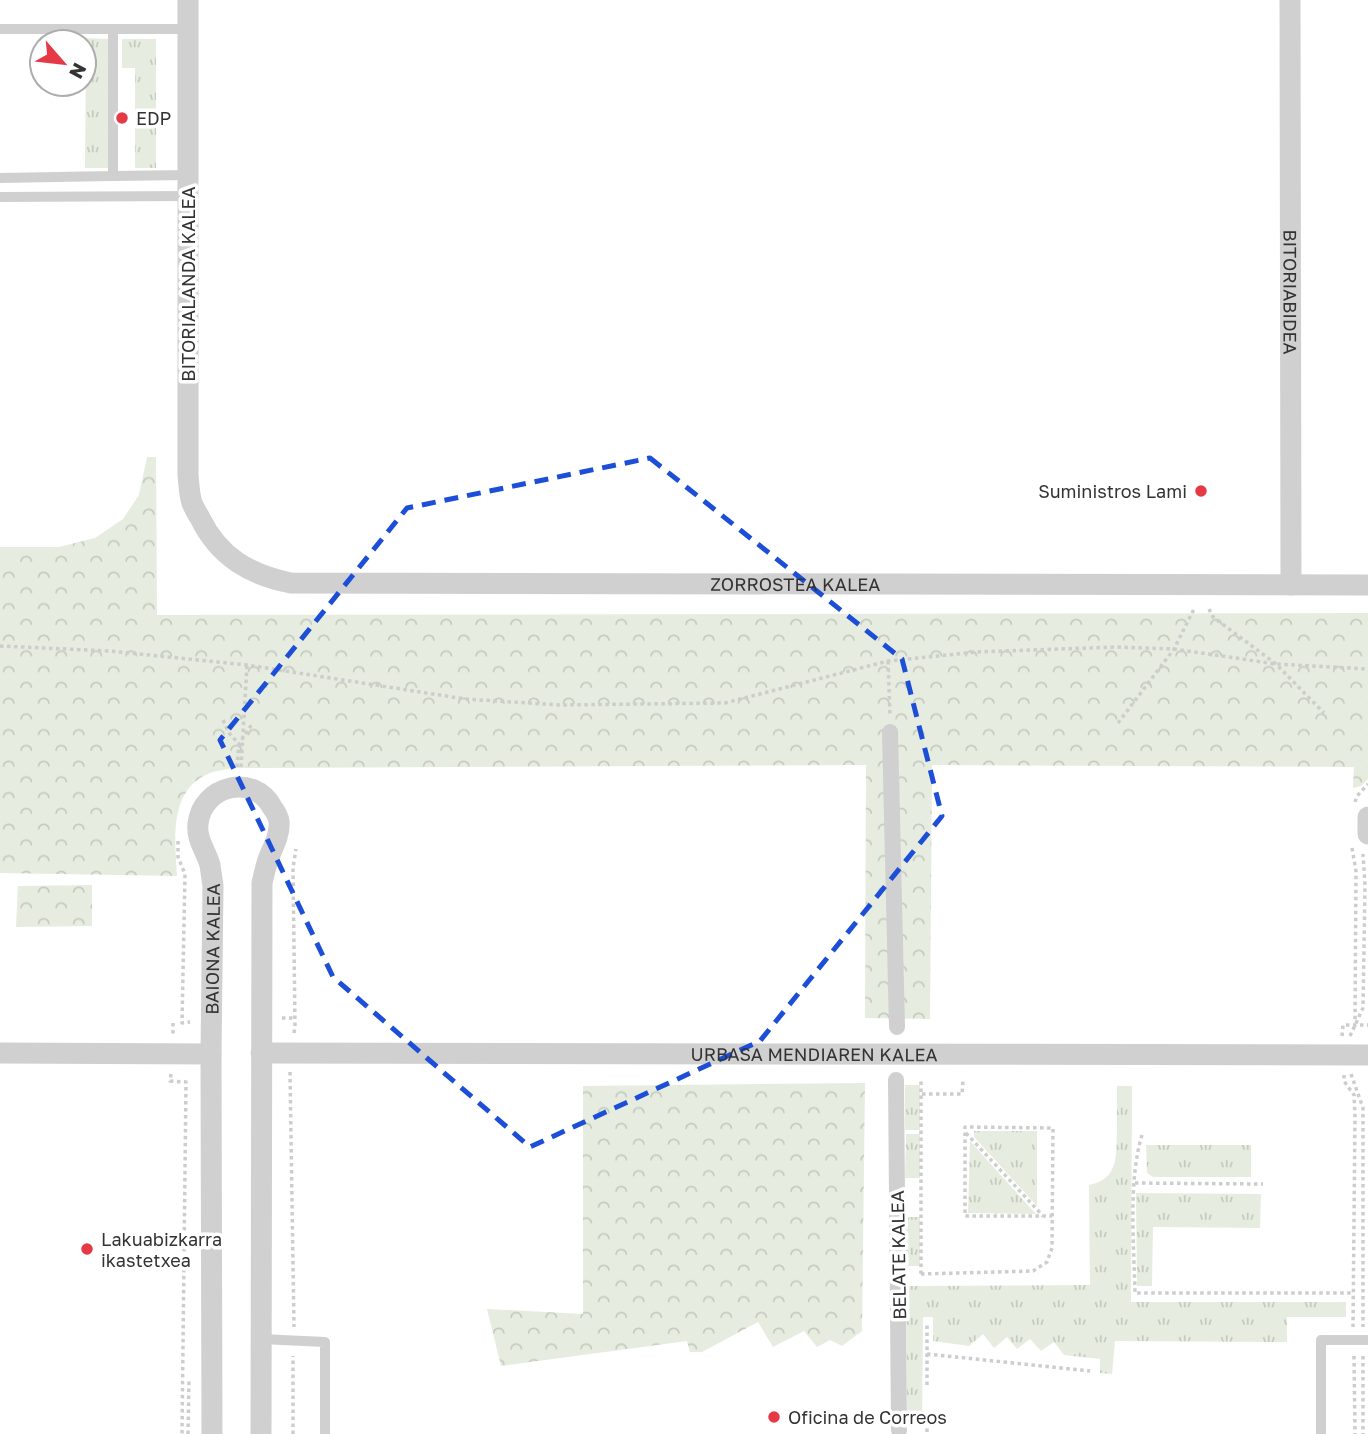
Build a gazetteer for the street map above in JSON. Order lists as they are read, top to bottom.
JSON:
{
  "streets": {
    "street": [
      "BITORIALANDA KALEA",
      "BITORIABIDEA",
      "ZORROSTEA KALEA",
      "BAIONA KALEA",
      "URBASA MENDIAREN KALEA",
      "BELATE KALEA"
    ]
  },
  "crossings": [
    ["BITORIALANDA KALEA", "ZORROSTEA KALEA"],
    ["BITORIABIDEA", "ZORROSTEA KALEA"],
    ["BAIONA KALEA", "URBASA MENDIAREN KALEA"]
  ],
  "places": [
    "EDP",
    "Suministros Lami",
    "Lakuabizkarra ikastetxea",
    "Oficina de Correos"
  ],
  "north": "bottom right"
}
